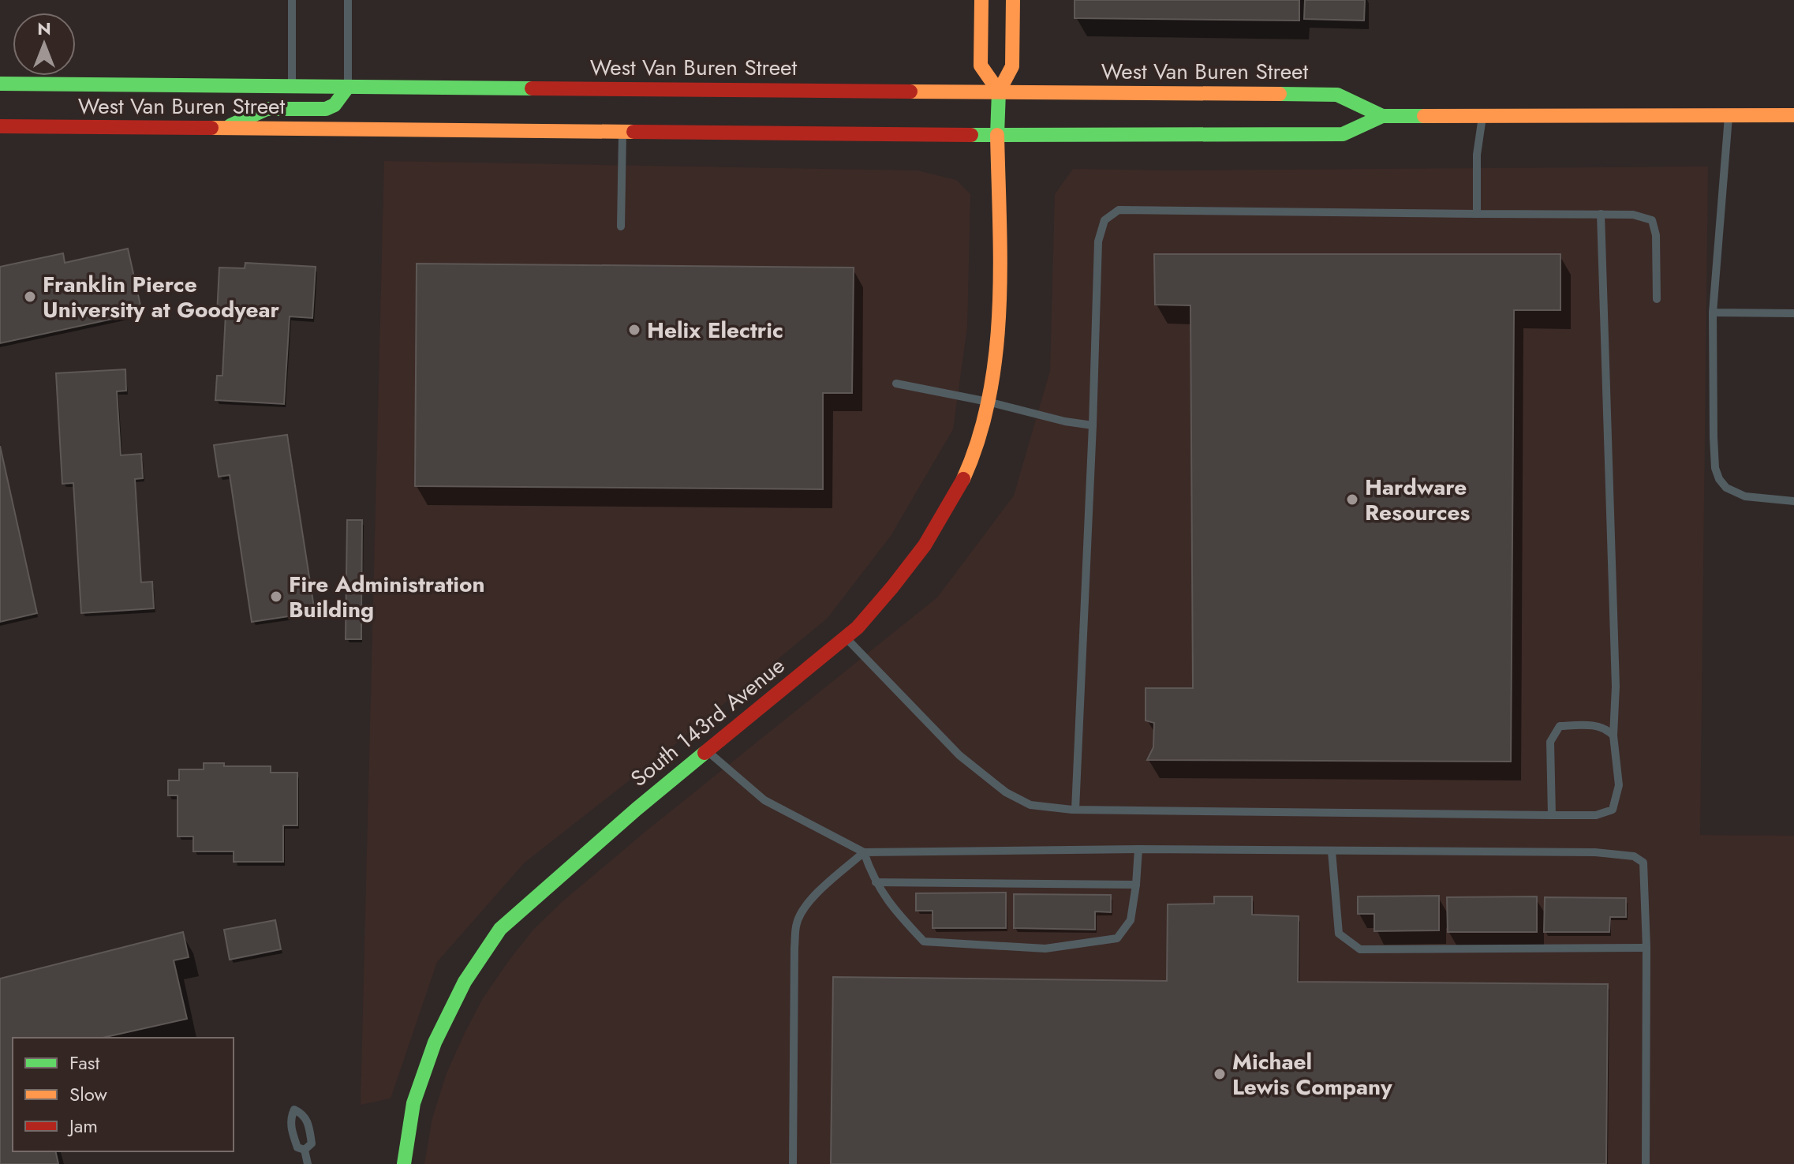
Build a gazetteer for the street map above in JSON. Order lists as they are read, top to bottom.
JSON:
{
  "streets": {
    "main road": ["West Van Buren Street", "South 143rd Avenue"]
  },
  "crossings": [
    ["West Van Buren Street", "South 143rd Avenue"]
  ],
  "places": [
    "Franklin Pierce University at Goodyear",
    "Helix Electric",
    "Hardware Resources",
    "Fire Administration Building",
    "Michael Lewis Company"
  ],
  "legend": ["Fast", "Slow", "Jam"],
  "north": "top"
}
